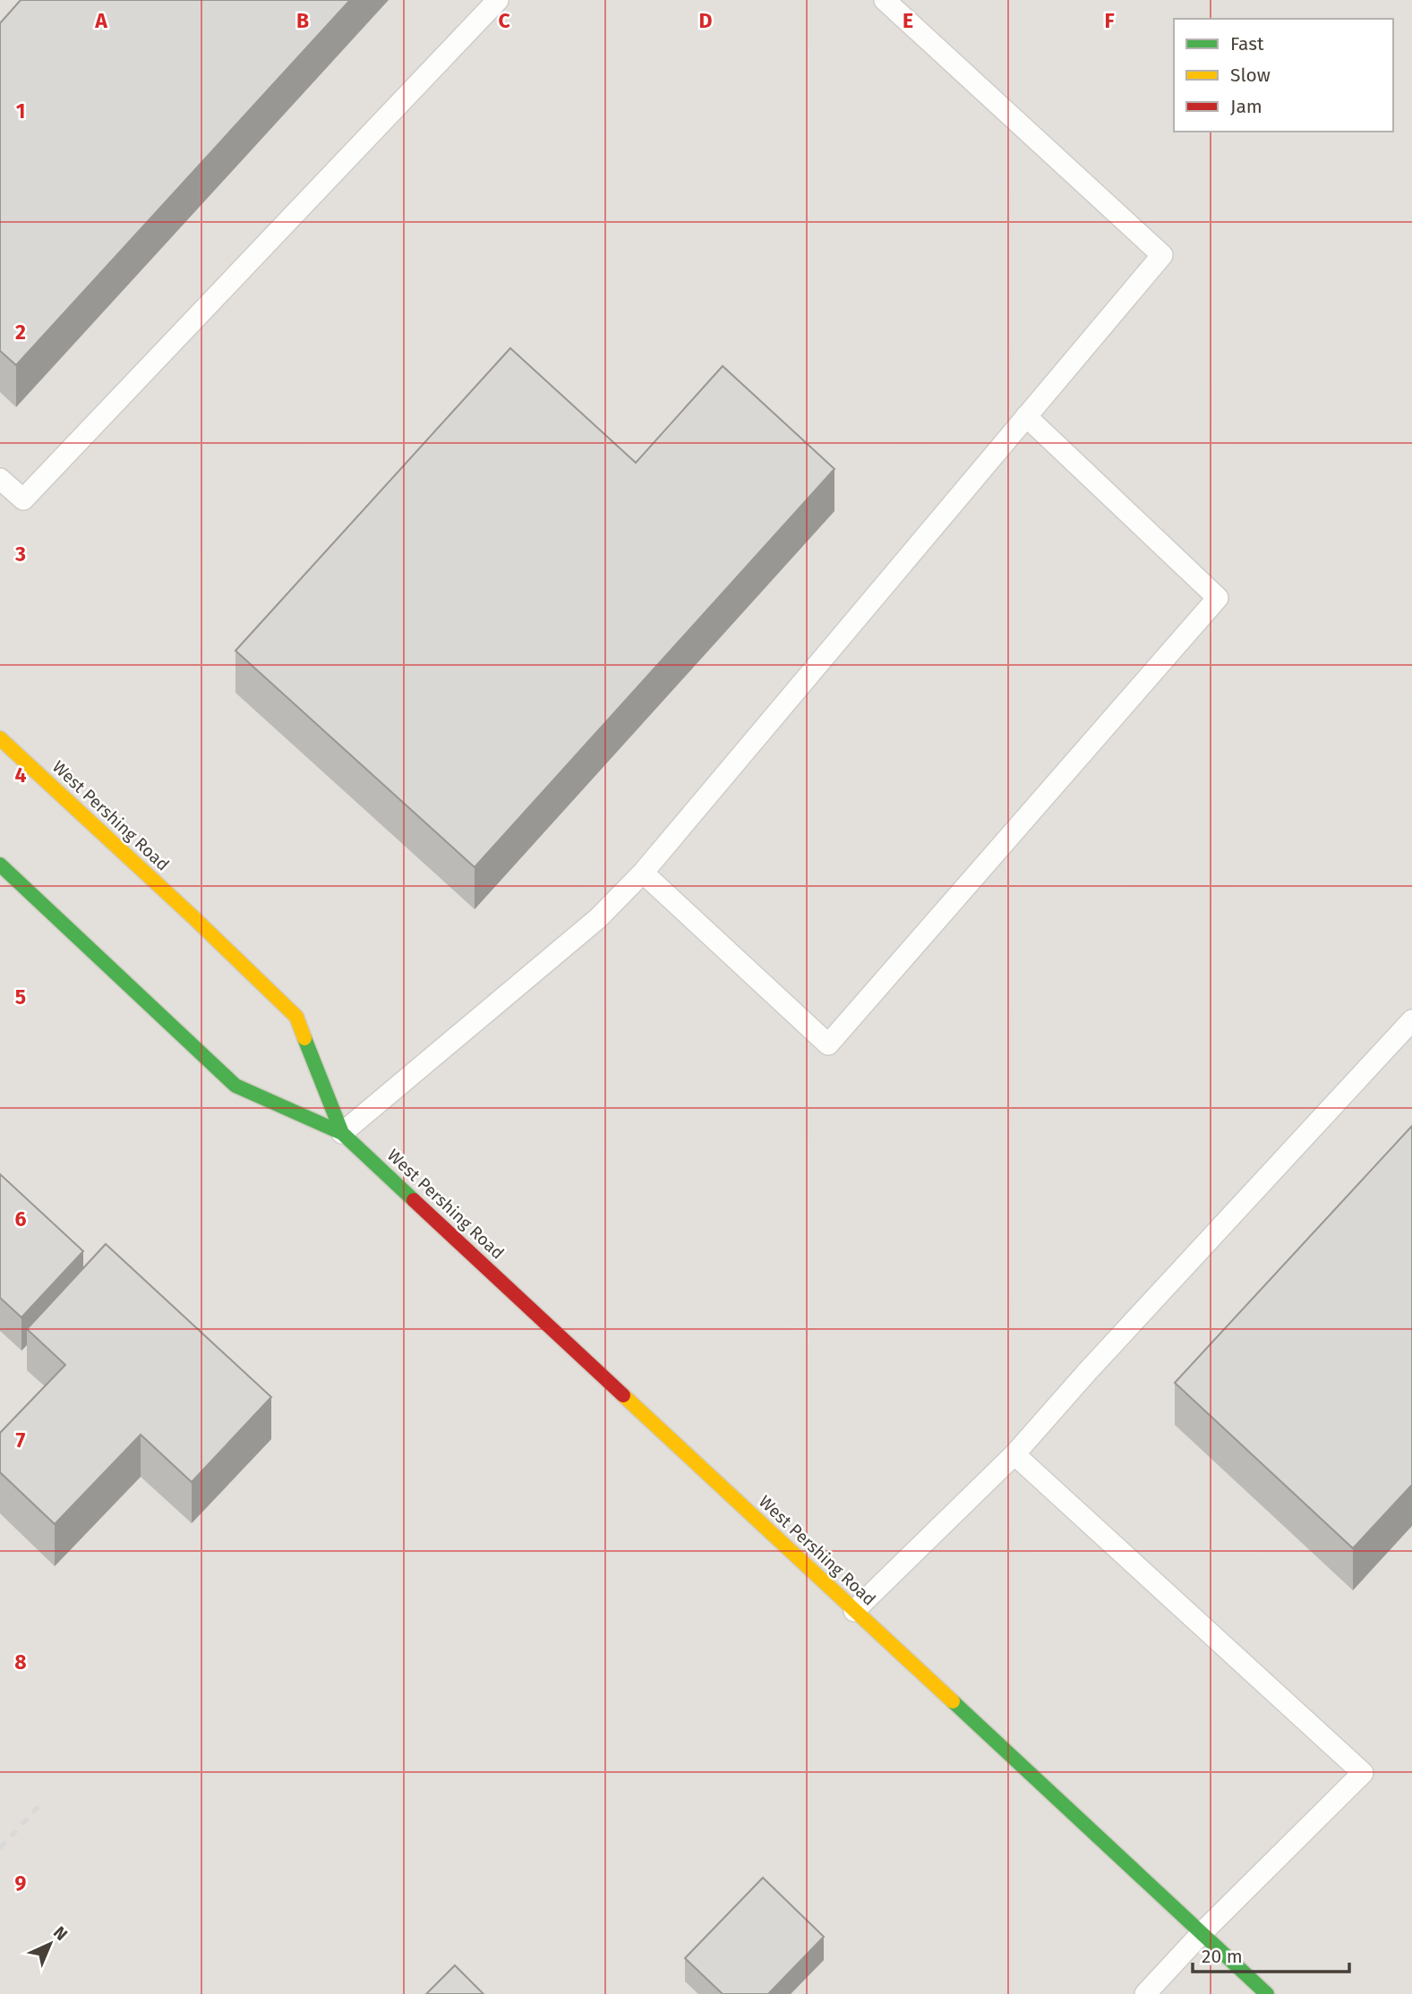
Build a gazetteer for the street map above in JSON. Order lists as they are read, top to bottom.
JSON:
{
  "streets": {
    "main road": ["West Pershing Road"]
  },
  "legend": ["Fast", "Slow", "Jam"],
  "scale_bar": "20 m",
  "north": "top right",
  "grid": {
    "columns": [
      "A",
      "B",
      "C",
      "D",
      "E",
      "F"
    ],
    "rows": [
      "1",
      "2",
      "3",
      "4",
      "5",
      "6",
      "7",
      "8",
      "9"
    ]
  }
}
